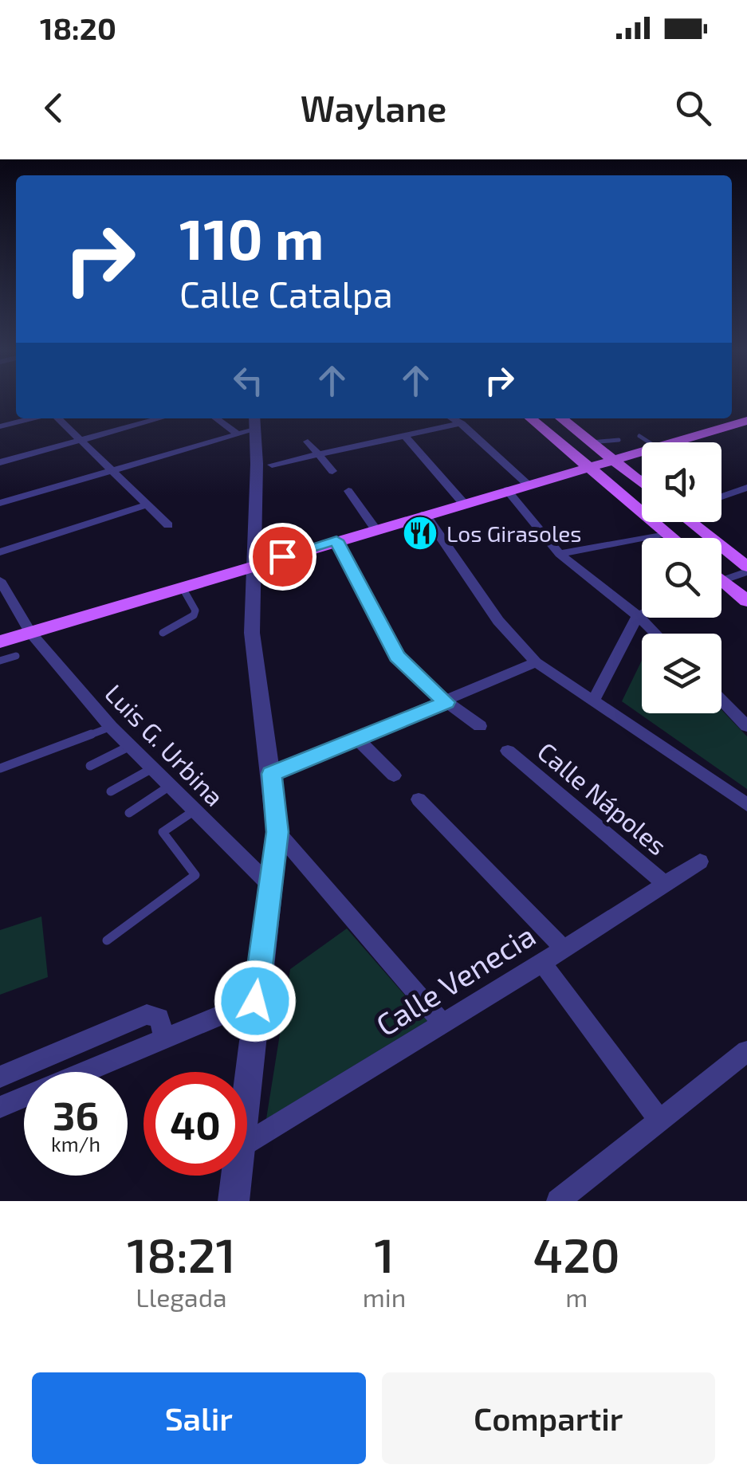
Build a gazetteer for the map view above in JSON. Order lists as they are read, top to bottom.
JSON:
{
  "streets": {
    "street": ["Luis G. Urbina", "Calle Nápoles", "Calle Venecia"]
  },
  "crossings": [
    ["Calle Nápoles", "Calle Venecia"]
  ],
  "places": {
    "restaurant": ["Los Girasoles"]
  },
  "page": {
    "status": "18:20",
    "header": "Waylane",
    "turn": ["110 m", "Calle Catalpa"],
    "speed": "36 km/h",
    "limit": "40",
    "eta": [
      "18:21",
      "Llegada",
      "1",
      "min",
      "420",
      "m"
    ],
    "buttons": ["Salir", "Compartir"]
  }
}
